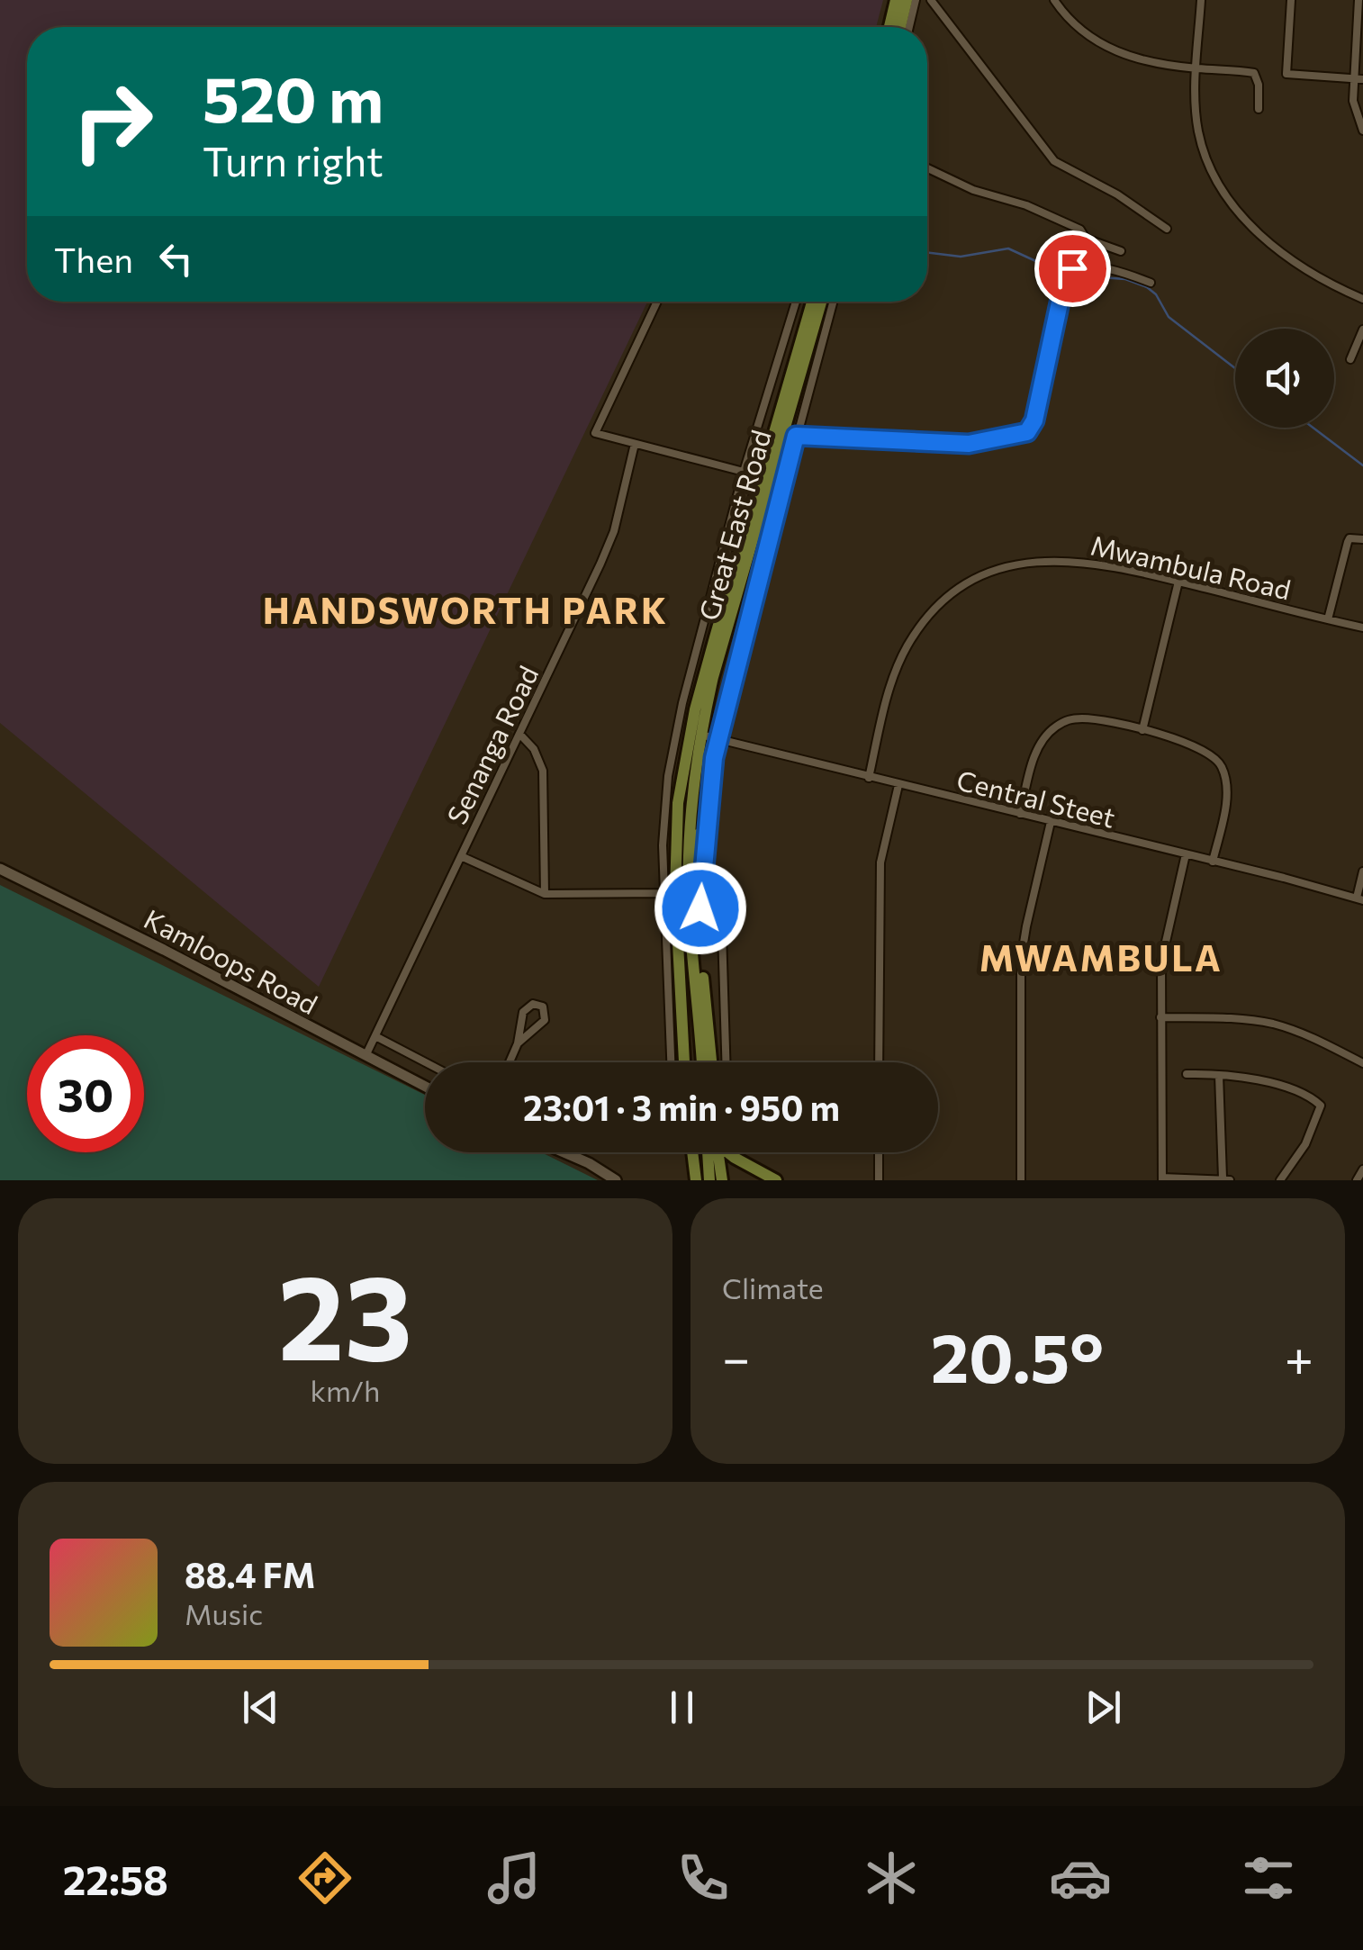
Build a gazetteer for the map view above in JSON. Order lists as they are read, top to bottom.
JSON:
{
  "streets": {
    "main road": ["Great East Road", "Kamloops Road"],
    "street": ["Mwambula Road", "Senanga Road", "Central Steet"]
  },
  "crossings": [
    ["Great East Road", "Central Steet"],
    ["Mwambula Road", "Central Steet"],
    ["Senanga Road", "Kamloops Road"]
  ],
  "districts": ["HANDSWORTH PARK", "MWAMBULA"],
  "page": {
    "turn": ["520 m", "Turn right"],
    "then": "Then",
    "limit": "30",
    "trip": "23:01 · 3 min · 950 m",
    "tile": [
      ["23", "km/h"],
      "Climate"
    ],
    "heat": ["−", "20.5°", "+"],
    "song": ["88.4 FM", "Music"],
    "tabs": "22:58"
  }
}
